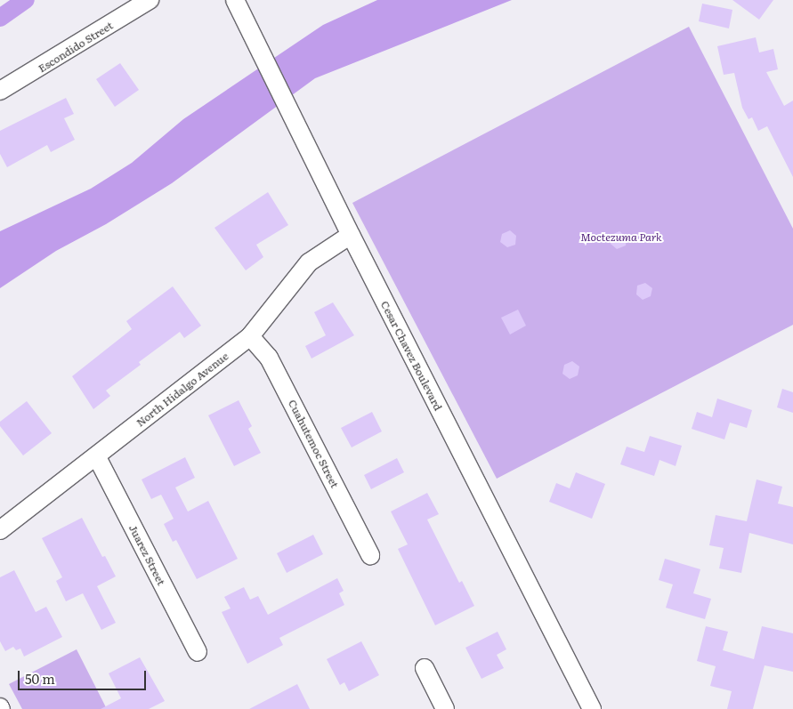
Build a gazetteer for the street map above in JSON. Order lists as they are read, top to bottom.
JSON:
{
  "streets": {
    "street": [
      "Escondido Street",
      "Cesar Chavez Boulevard",
      "North Hidalgo Avenue",
      "Cuahutemoc Street",
      "Juarez Street"
    ]
  },
  "crossings": [
    ["Cesar Chavez Boulevard", "North Hidalgo Avenue"],
    ["North Hidalgo Avenue", "Cuahutemoc Street"],
    ["North Hidalgo Avenue", "Juarez Street"]
  ],
  "parks": ["Moctezuma Park"],
  "scale_bar": "50 m"
}
